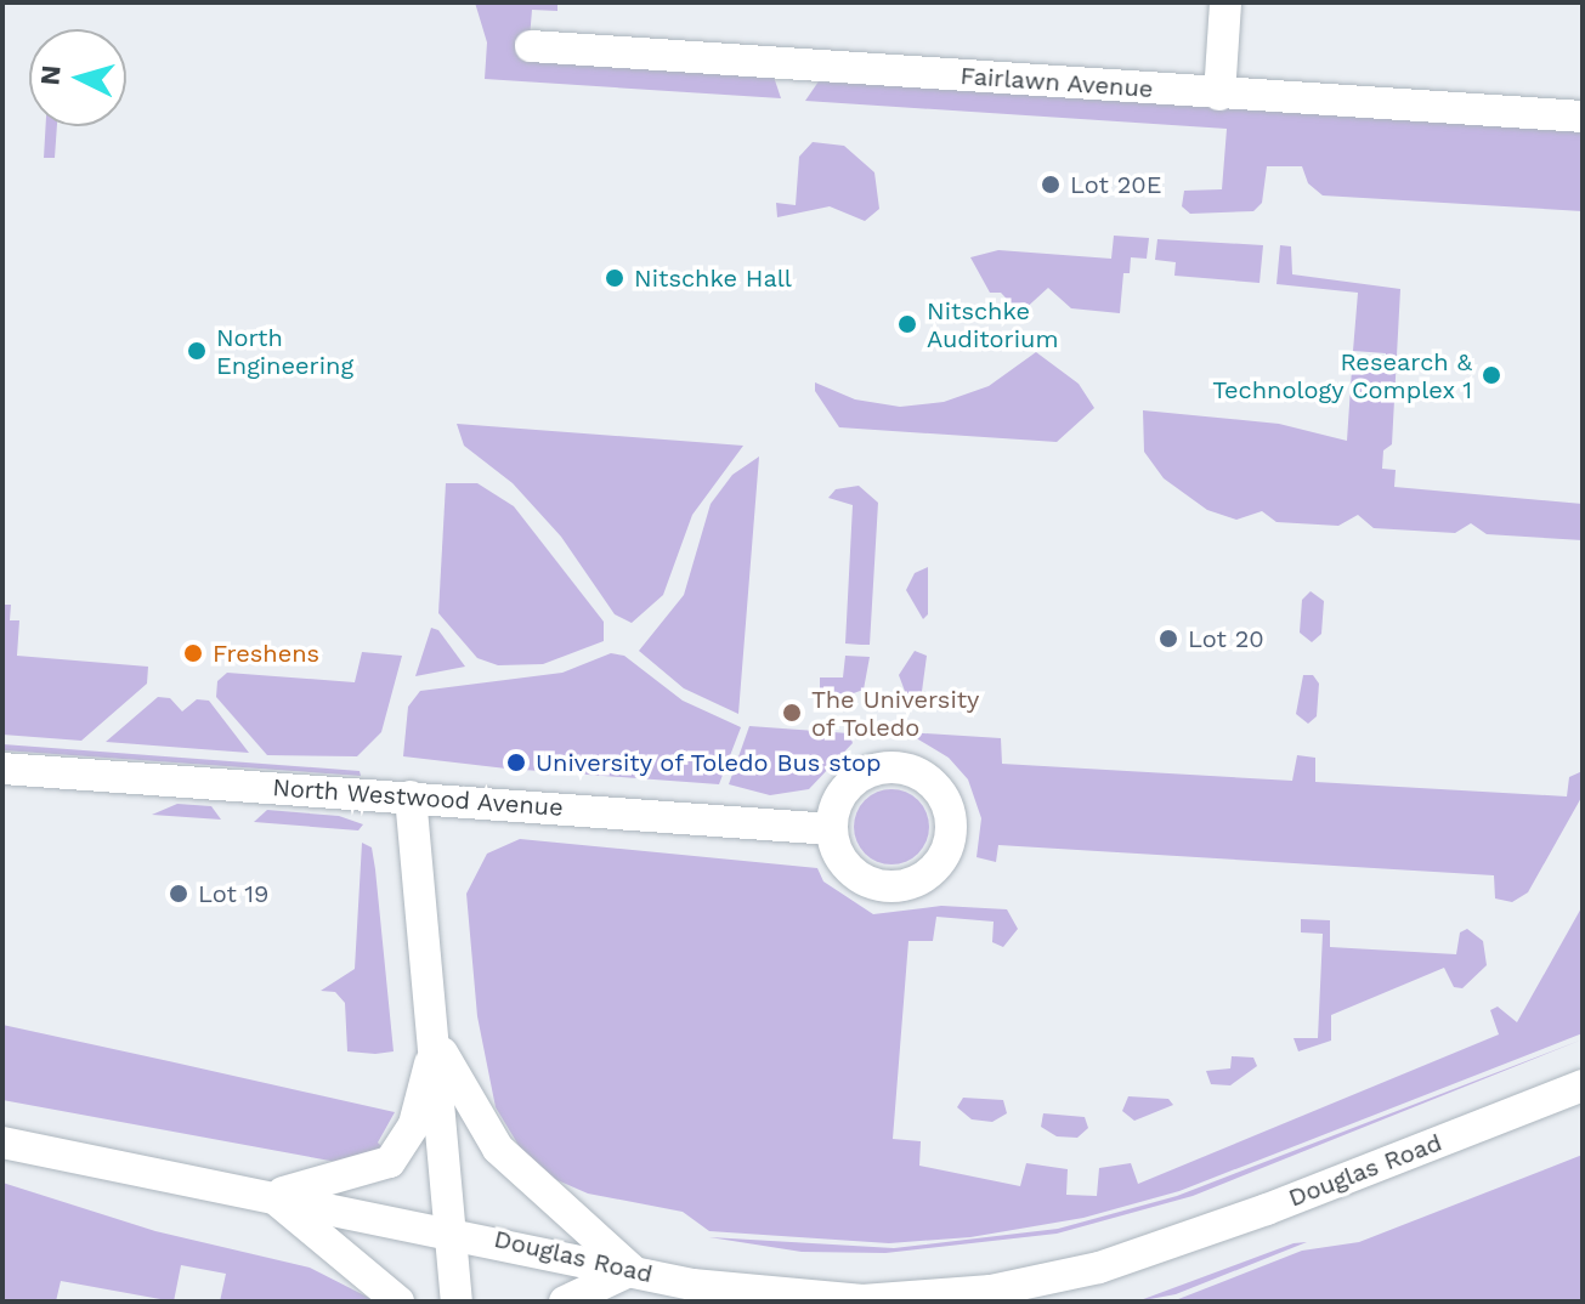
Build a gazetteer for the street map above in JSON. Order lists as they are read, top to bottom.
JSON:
{
  "streets": {
    "street": ["Fairlawn Avenue", "North Westwood Avenue", "Douglas Road"]
  },
  "places": [
    "Lot 20E",
    "Nitschke Hall",
    "Nitschke Auditorium",
    "North Engineering",
    "Research & Technology Complex 1",
    "Lot 20",
    "Freshens",
    "The University of Toledo",
    "University of Toledo Bus stop",
    "Lot 19"
  ],
  "north": "left"
}
